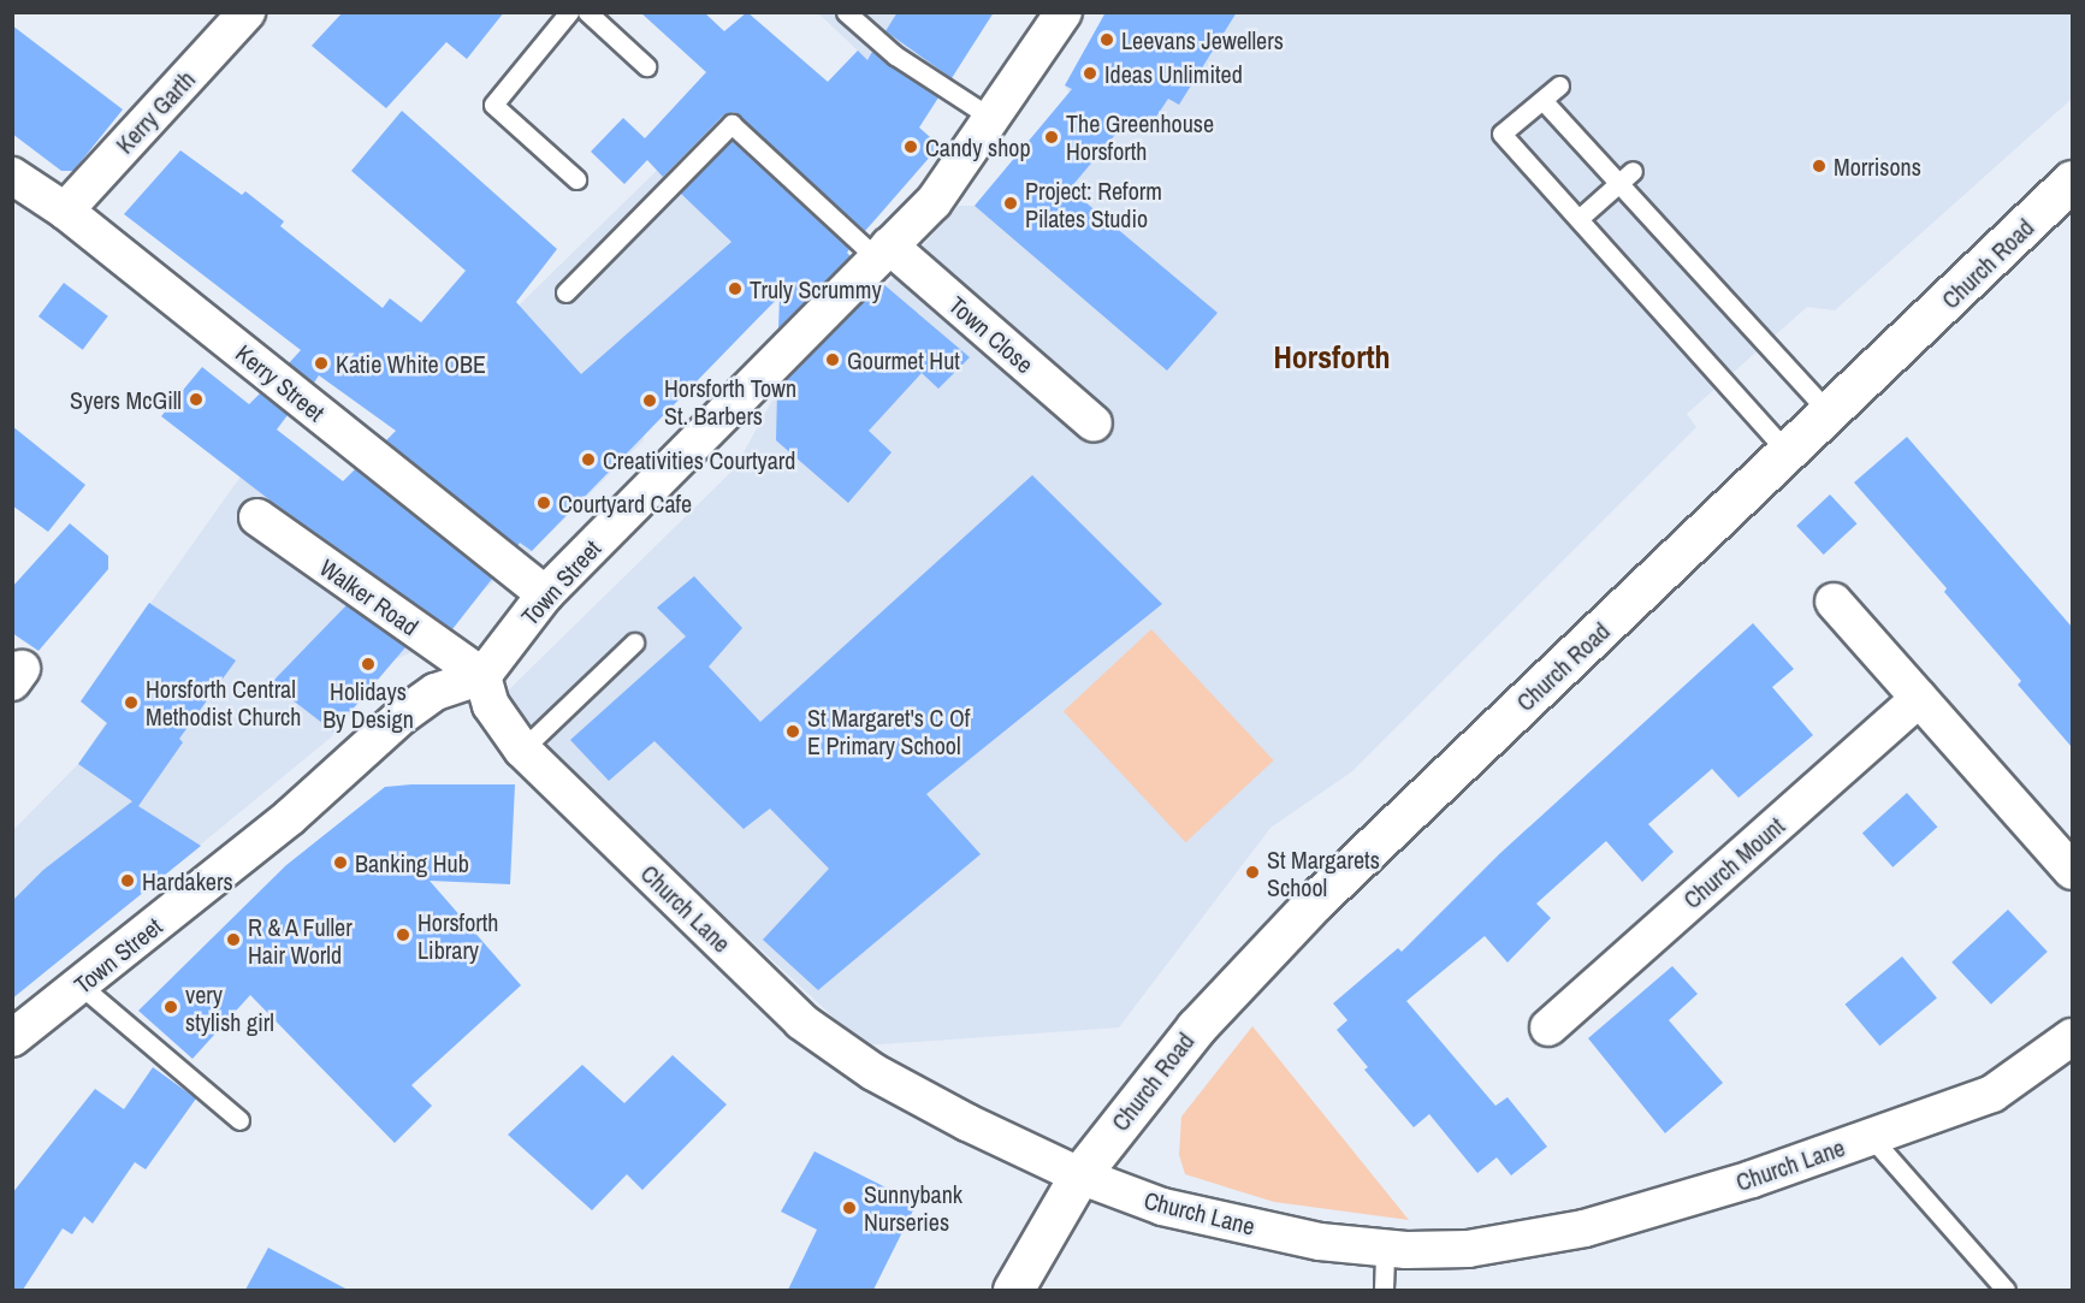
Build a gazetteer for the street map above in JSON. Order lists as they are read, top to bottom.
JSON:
{
  "streets": {
    "street": [
      "Kerry Garth",
      "Church Road",
      "Town Close",
      "Kerry Street",
      "Town Street",
      "Walker Road",
      "Church Mount",
      "Church Lane"
    ]
  },
  "crossings": [
    ["Kerry Garth", "Kerry Street"],
    ["Church Road", "Church Lane"],
    ["Town Close", "Town Street"],
    ["Kerry Street", "Town Street"],
    ["Town Street", "Walker Road"],
    ["Town Street", "Church Lane"],
    ["Walker Road", "Church Lane"]
  ],
  "districts": ["Horsforth"],
  "places": [
    "Leevans Jewellers",
    "Ideas Unlimited",
    "The Greenhouse Horsforth",
    "Candy shop",
    "Morrisons",
    "Project: Reform Pilates Studio",
    "Truly Scrummy",
    "Gourmet Hut",
    "Katie White OBE",
    "Syers McGill",
    "Horsforth Town St. Barbers",
    "Creativities Courtyard",
    "Courtyard Cafe",
    "Holidays By Design",
    "Horsforth Central Methodist Church",
    "St Margaret's C Of E Primary School",
    "Banking Hub",
    "St Margarets School",
    "Hardakers",
    "Horsforth Library",
    "R & A Fuller Hair World",
    "very stylish girl",
    "Sunnybank Nurseries"
  ]
}
